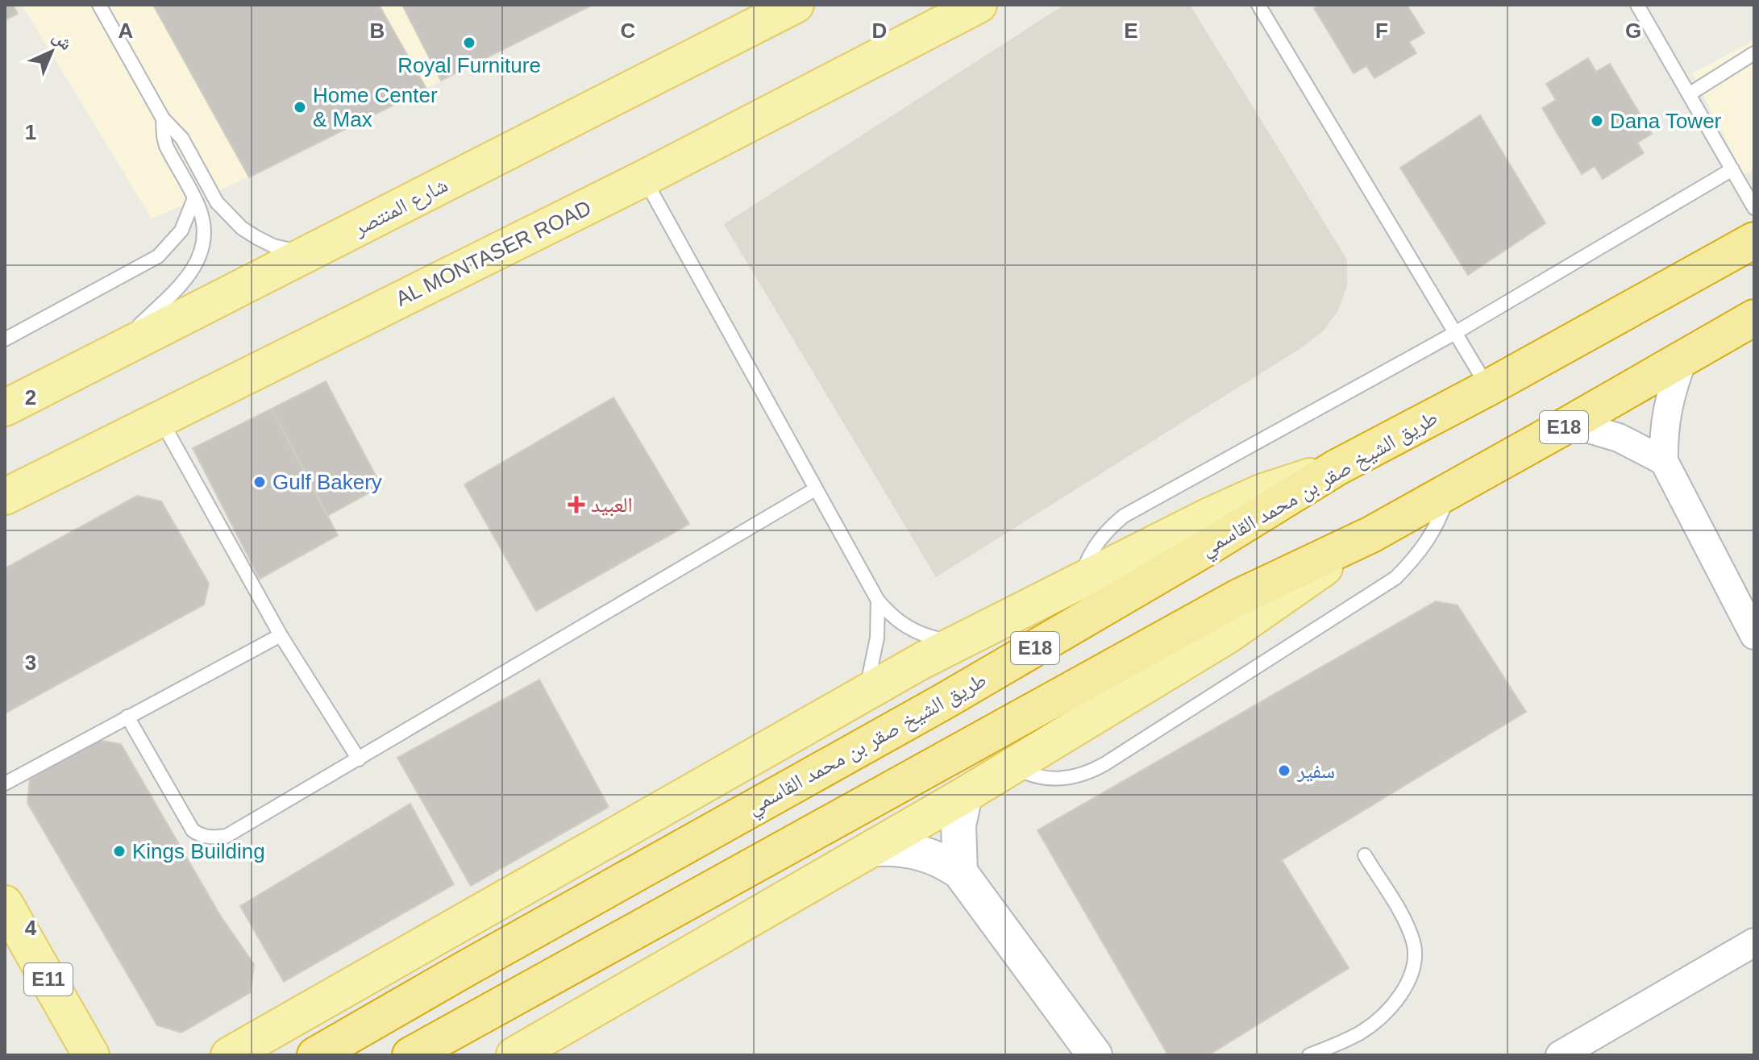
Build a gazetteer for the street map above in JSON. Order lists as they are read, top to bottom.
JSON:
{
  "streets": {
    "highway": ["E18", "طريق الشيخ صقر بن محمد القاسمي"],
    "main road": ["شارع المنتصر", "AL MONTASER ROAD", "E11"]
  },
  "places": {
    "other": [
      "Royal Furniture",
      "Home Center & Max",
      "Dana Tower",
      "Gulf Bakery",
      "سفير",
      "Kings Building"
    ],
    "health": ["العبيد"]
  },
  "north": "top right",
  "grid": {
    "columns": [
      "A",
      "B",
      "C",
      "D",
      "E",
      "F",
      "G"
    ],
    "rows": [
      "1",
      "2",
      "3",
      "4"
    ]
  }
}
